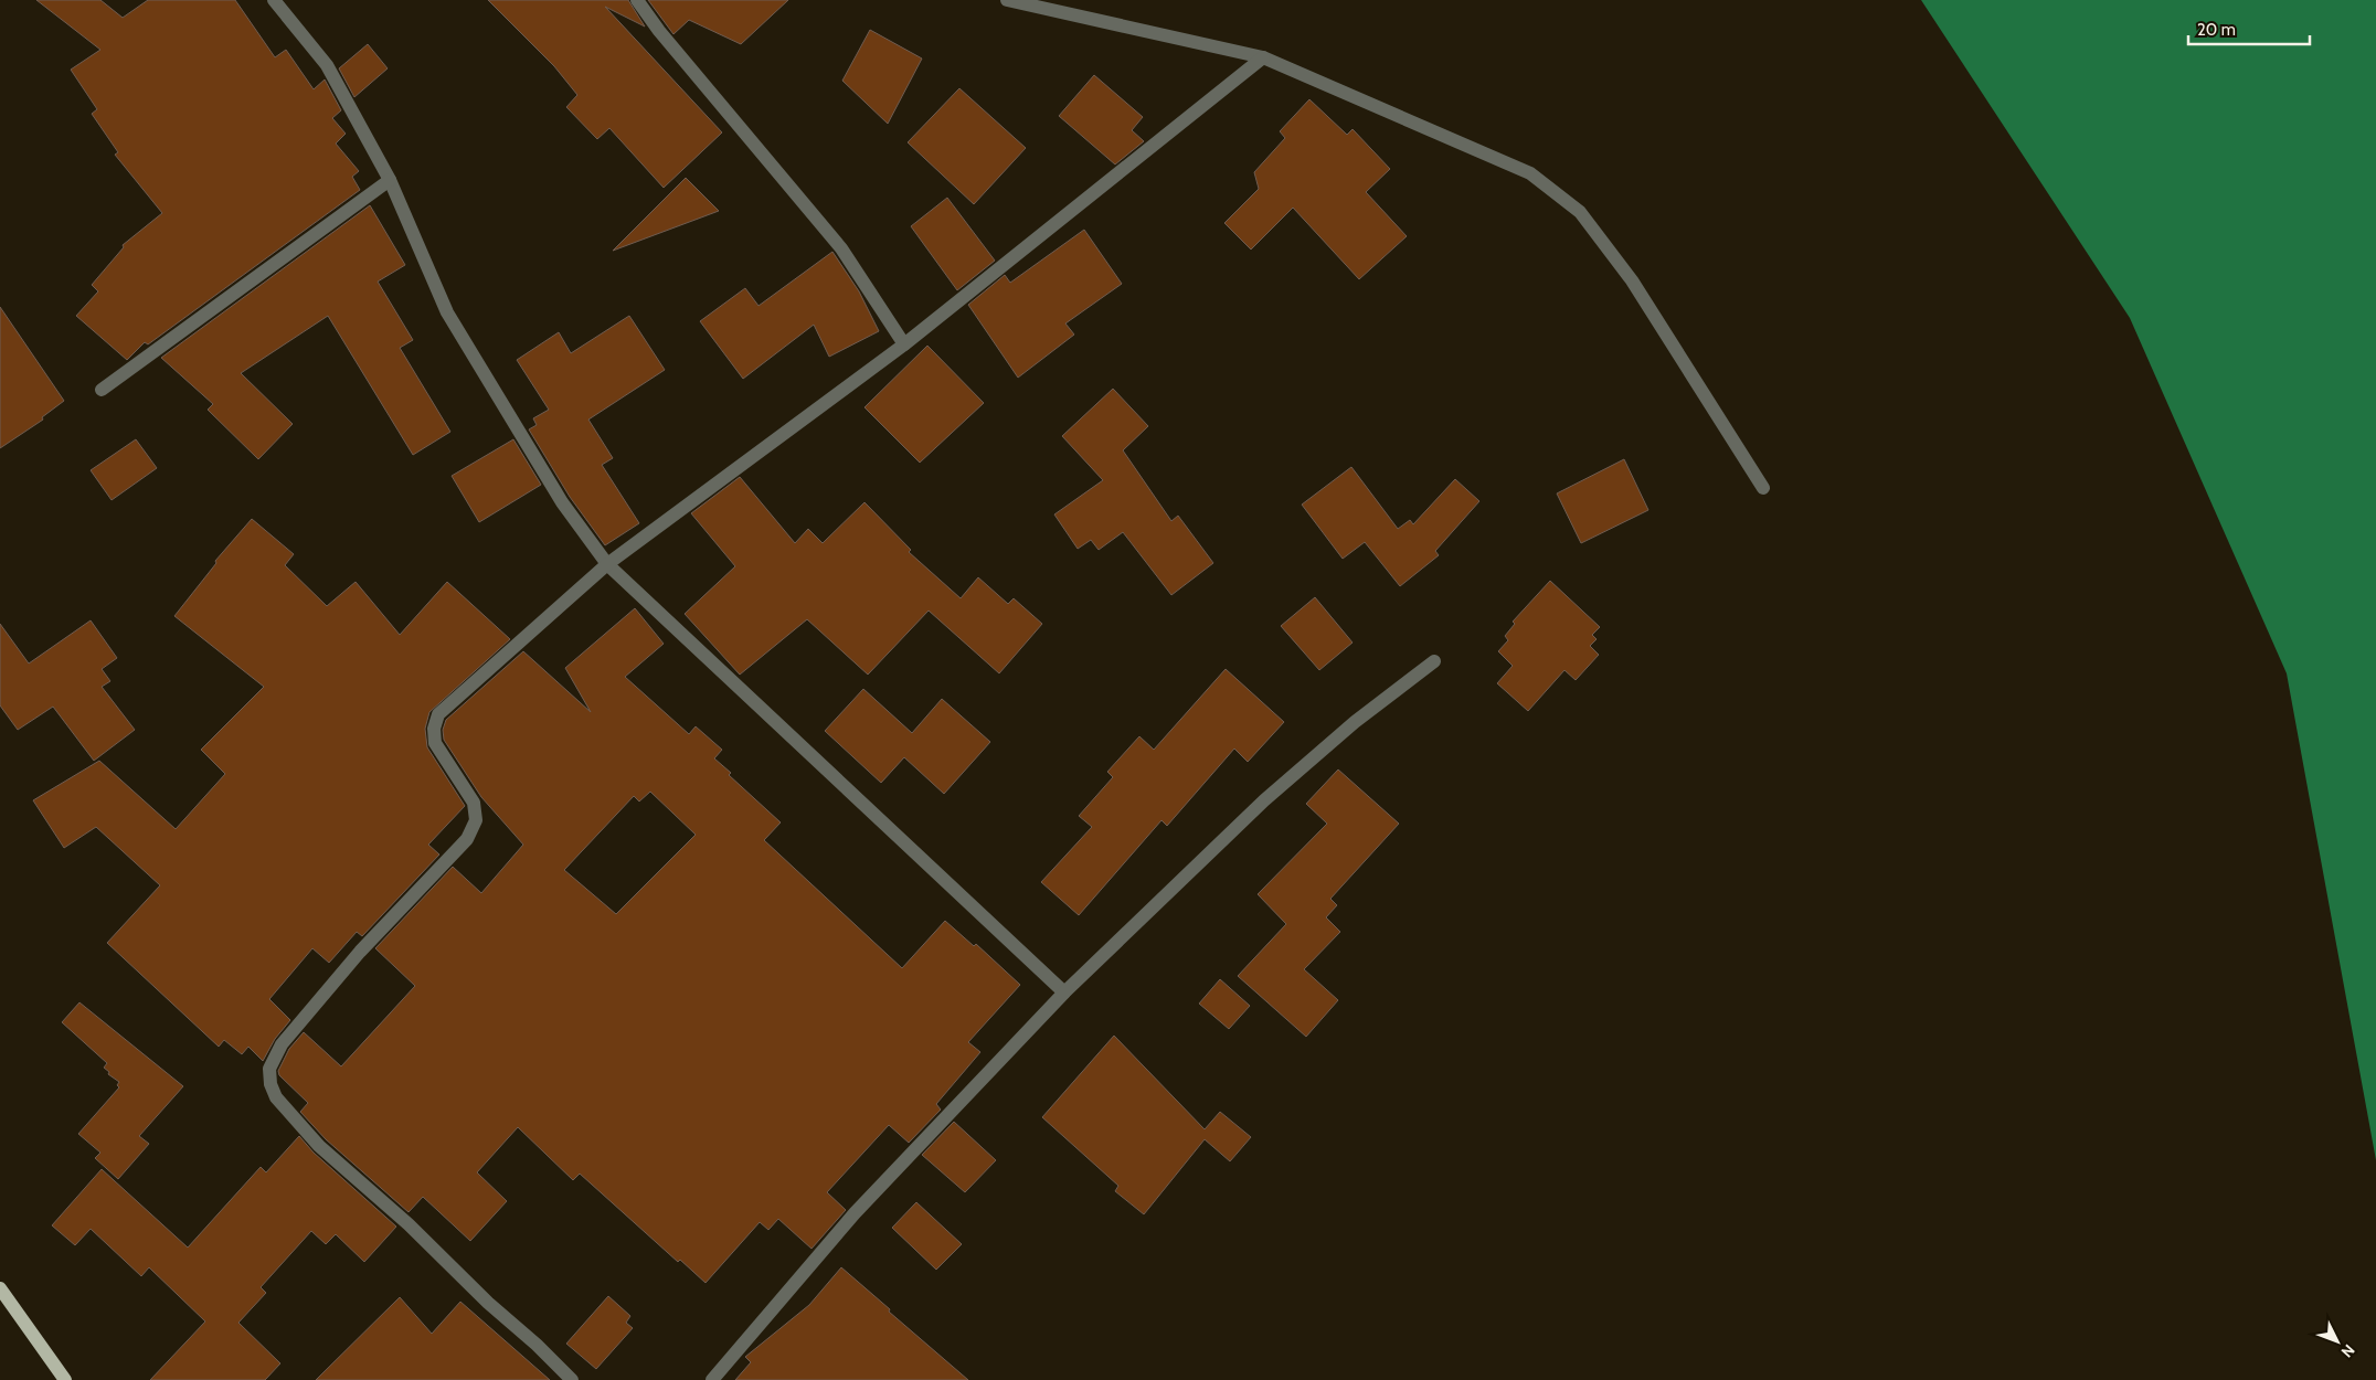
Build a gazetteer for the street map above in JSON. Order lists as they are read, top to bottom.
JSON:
{
  "scale_bar": "20 m",
  "north": "bottom right"
}
